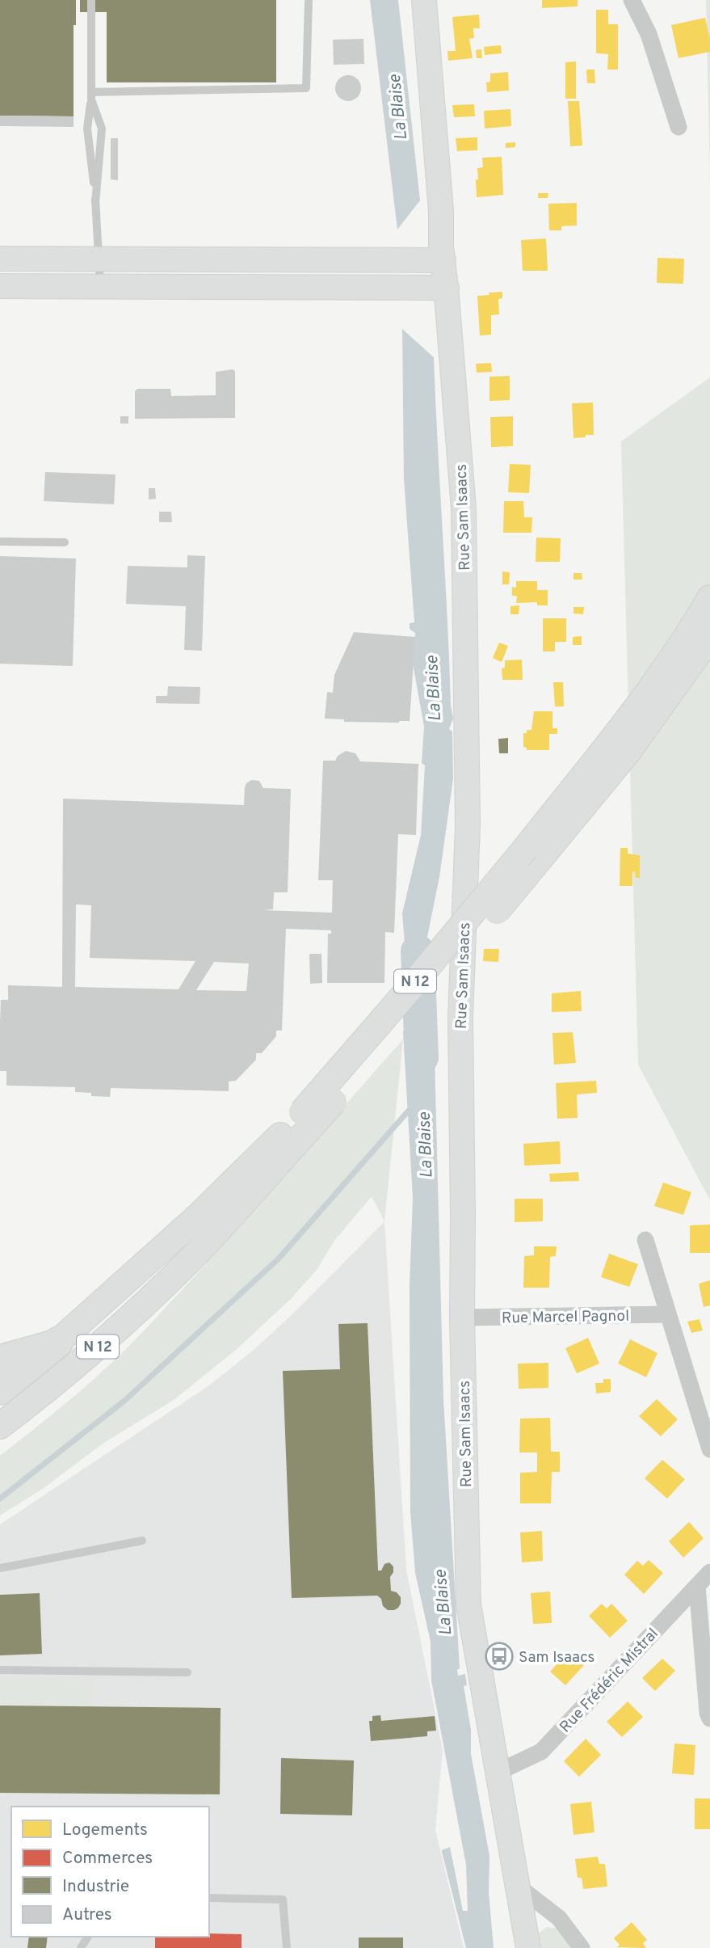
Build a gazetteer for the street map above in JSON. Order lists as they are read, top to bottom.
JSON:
{
  "streets": {
    "highway": ["N 12"],
    "main road": ["Rue Sam Isaacs"],
    "street": ["Rue Marcel Pagnol", "Rue Frédéric Mistral"]
  },
  "crossings": [
    ["Rue Sam Isaacs", "Rue Marcel Pagnol"],
    ["Rue Sam Isaacs", "Rue Frédéric Mistral"]
  ],
  "water": ["La Blaise"],
  "places": {
    "bus stop": ["Sam Isaacs"]
  },
  "legend": [
    "Logements",
    "Commerces",
    "Industrie",
    "Autres"
  ]
}
